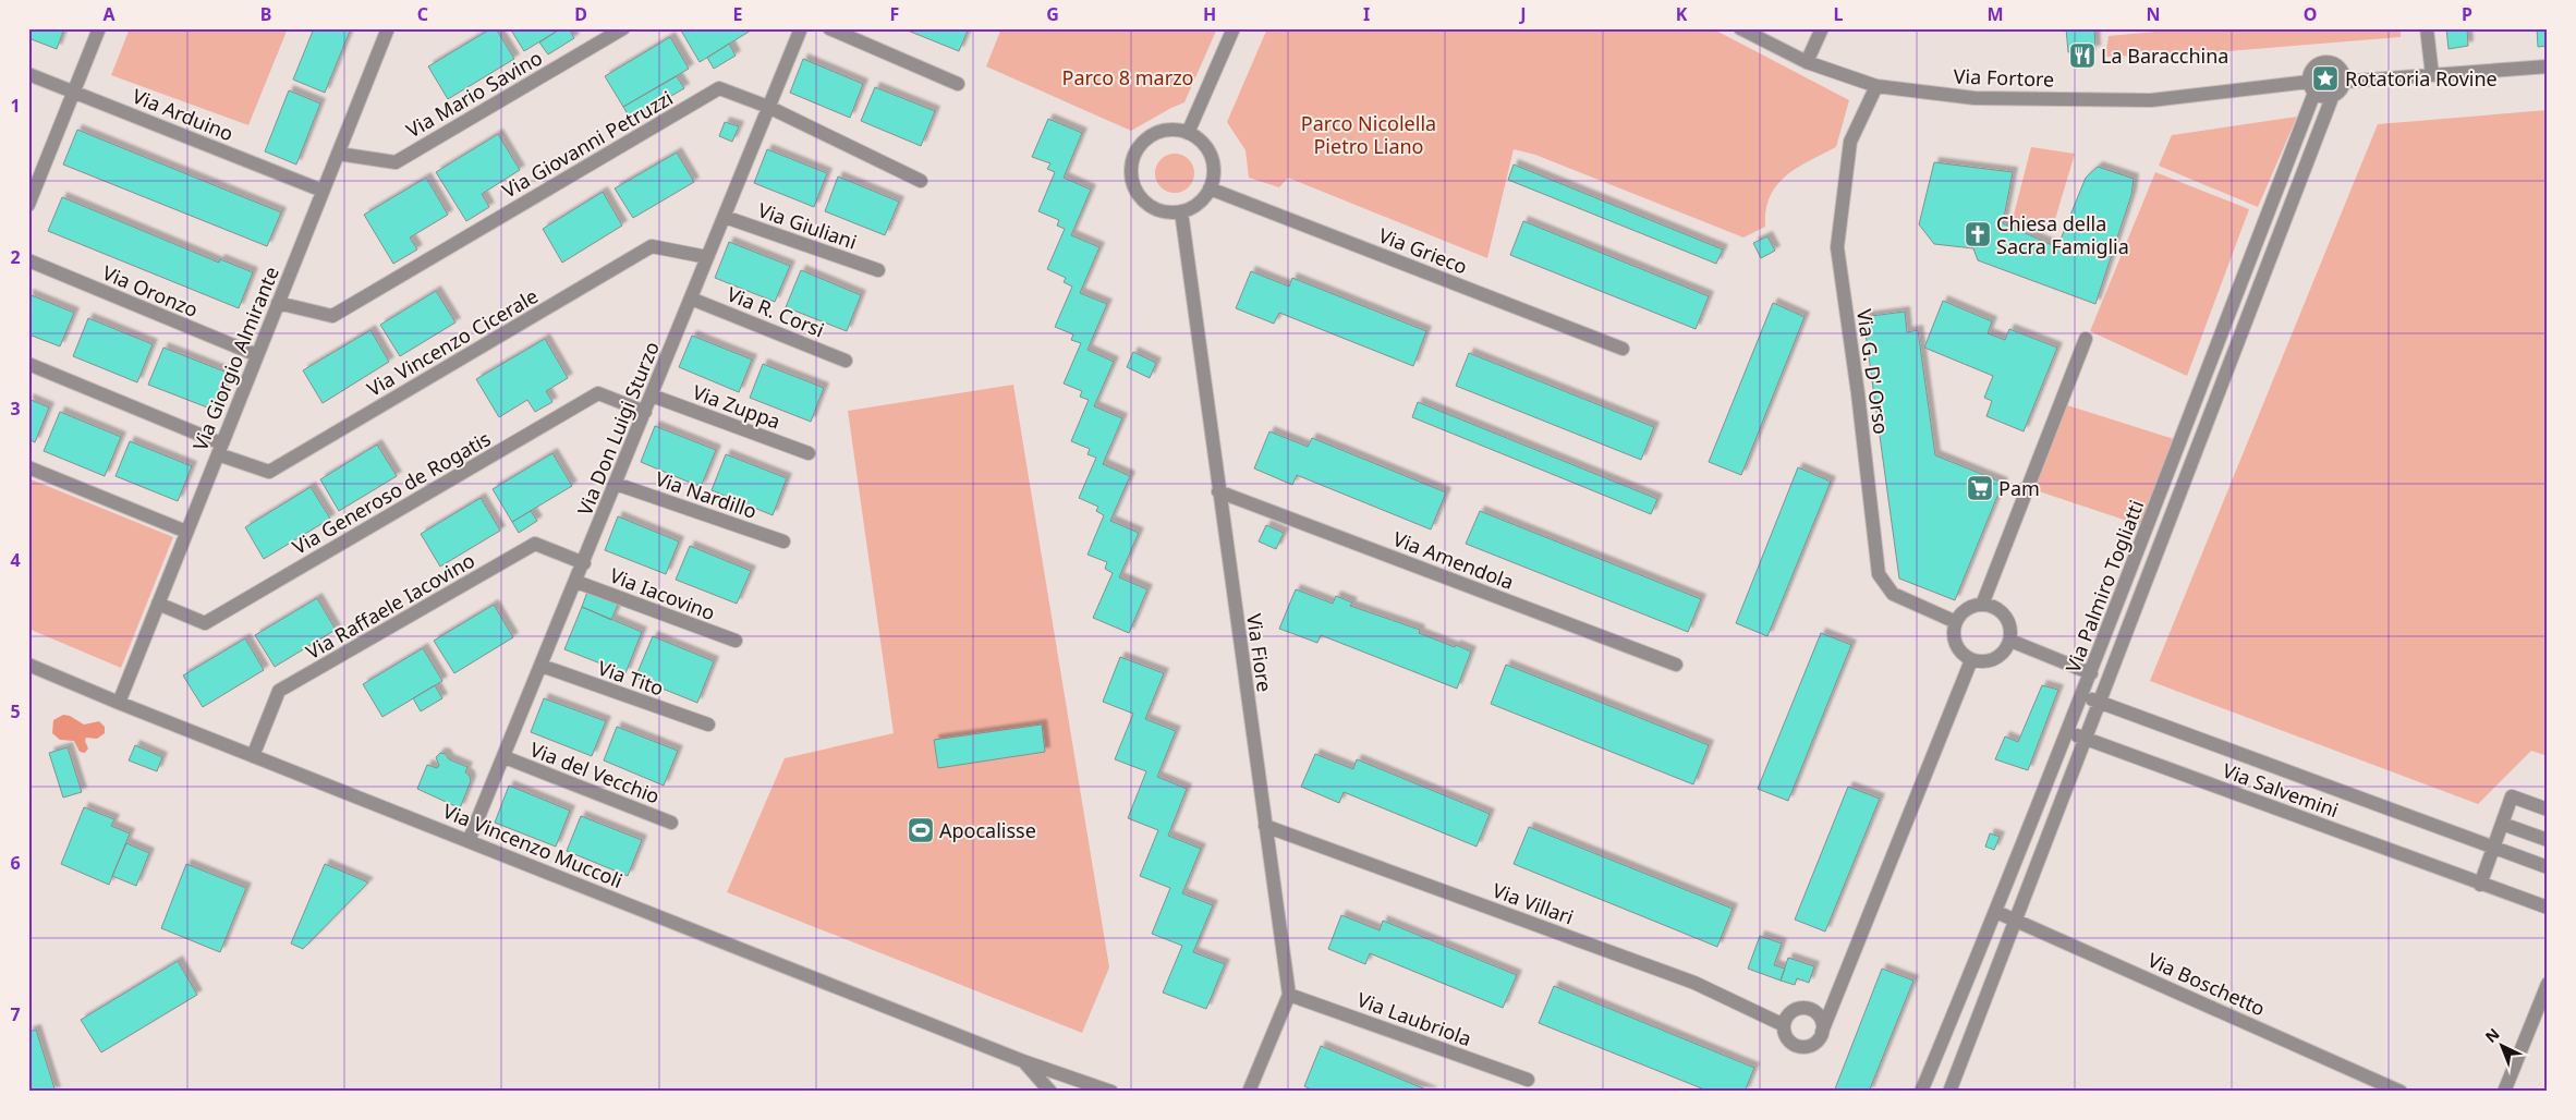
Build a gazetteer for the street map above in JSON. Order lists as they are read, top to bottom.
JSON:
{
  "streets": {
    "street": [
      "Via Fortore",
      "Via Mario Savino",
      "Via Arduino",
      "Via Giovanni Petruzzi",
      "Via Giuliani",
      "Via Grieco",
      "Via Oronzo",
      "Via R. Corsi",
      "Via Vincenzo Cicerale",
      "Via Giorgio Almirante",
      "Via G. D' Orso",
      "Via Zuppa",
      "Via Don Luigi Sturzo",
      "Via Generoso de Rogatis",
      "Via Nardillo",
      "Via Amendola",
      "Via Palmiro Togliatti",
      "Via Iacovino",
      "Via Raffaele Iacovino",
      "Via Fiore",
      "Via Tito",
      "Via del Vecchio",
      "Via Salvemini",
      "Via Vincenzo Muccoli",
      "Via Villari",
      "Via Boschetto",
      "Via Laubriola"
    ]
  },
  "crossings": [
    ["Via Fortore", "Via G. D' Orso"],
    ["Via Fortore", "Via Palmiro Togliatti"],
    ["Via Mario Savino", "Via Giorgio Almirante"],
    ["Via Arduino", "Via Giorgio Almirante"],
    ["Via Giovanni Petruzzi", "Via Giorgio Almirante"],
    ["Via Giovanni Petruzzi", "Via Don Luigi Sturzo"],
    ["Via Giuliani", "Via Don Luigi Sturzo"],
    ["Via Grieco", "Via Fiore"],
    ["Via Oronzo", "Via Giorgio Almirante"],
    ["Via R. Corsi", "Via Don Luigi Sturzo"],
    ["Via Vincenzo Cicerale", "Via Giorgio Almirante"],
    ["Via Vincenzo Cicerale", "Via Don Luigi Sturzo"],
    ["Via Giorgio Almirante", "Via Generoso de Rogatis"],
    ["Via Giorgio Almirante", "Via Vincenzo Muccoli"],
    ["Via Zuppa", "Via Don Luigi Sturzo"],
    ["Via Don Luigi Sturzo", "Via Generoso de Rogatis"],
    ["Via Don Luigi Sturzo", "Via Nardillo"],
    ["Via Don Luigi Sturzo", "Via Iacovino"],
    ["Via Don Luigi Sturzo", "Via Raffaele Iacovino"],
    ["Via Don Luigi Sturzo", "Via Tito"],
    ["Via Don Luigi Sturzo", "Via del Vecchio"],
    ["Via Don Luigi Sturzo", "Via Vincenzo Muccoli"],
    ["Via Amendola", "Via Fiore"],
    ["Via Palmiro Togliatti", "Via Salvemini"],
    ["Via Palmiro Togliatti", "Via Boschetto"],
    ["Via Raffaele Iacovino", "Via Vincenzo Muccoli"],
    ["Via Fiore", "Via Villari"],
    ["Via Fiore", "Via Laubriola"]
  ],
  "parks": ["Parco 8 marzo", "Parco Nicolella Pietro Liano"],
  "places": {
    "restaurant": ["La Baracchina"],
    "place": ["Rotatoria Rovine"],
    "church": ["Chiesa della Sacra Famiglia"],
    "supermarket": ["Pam"],
    "sports": ["Apocalisse"]
  },
  "north": "top left",
  "grid": {
    "columns": [
      "A",
      "B",
      "C",
      "D",
      "E",
      "F",
      "G",
      "H",
      "I",
      "J",
      "K",
      "L",
      "M",
      "N",
      "O",
      "P"
    ],
    "rows": [
      "1",
      "2",
      "3",
      "4",
      "5",
      "6",
      "7"
    ]
  }
}
